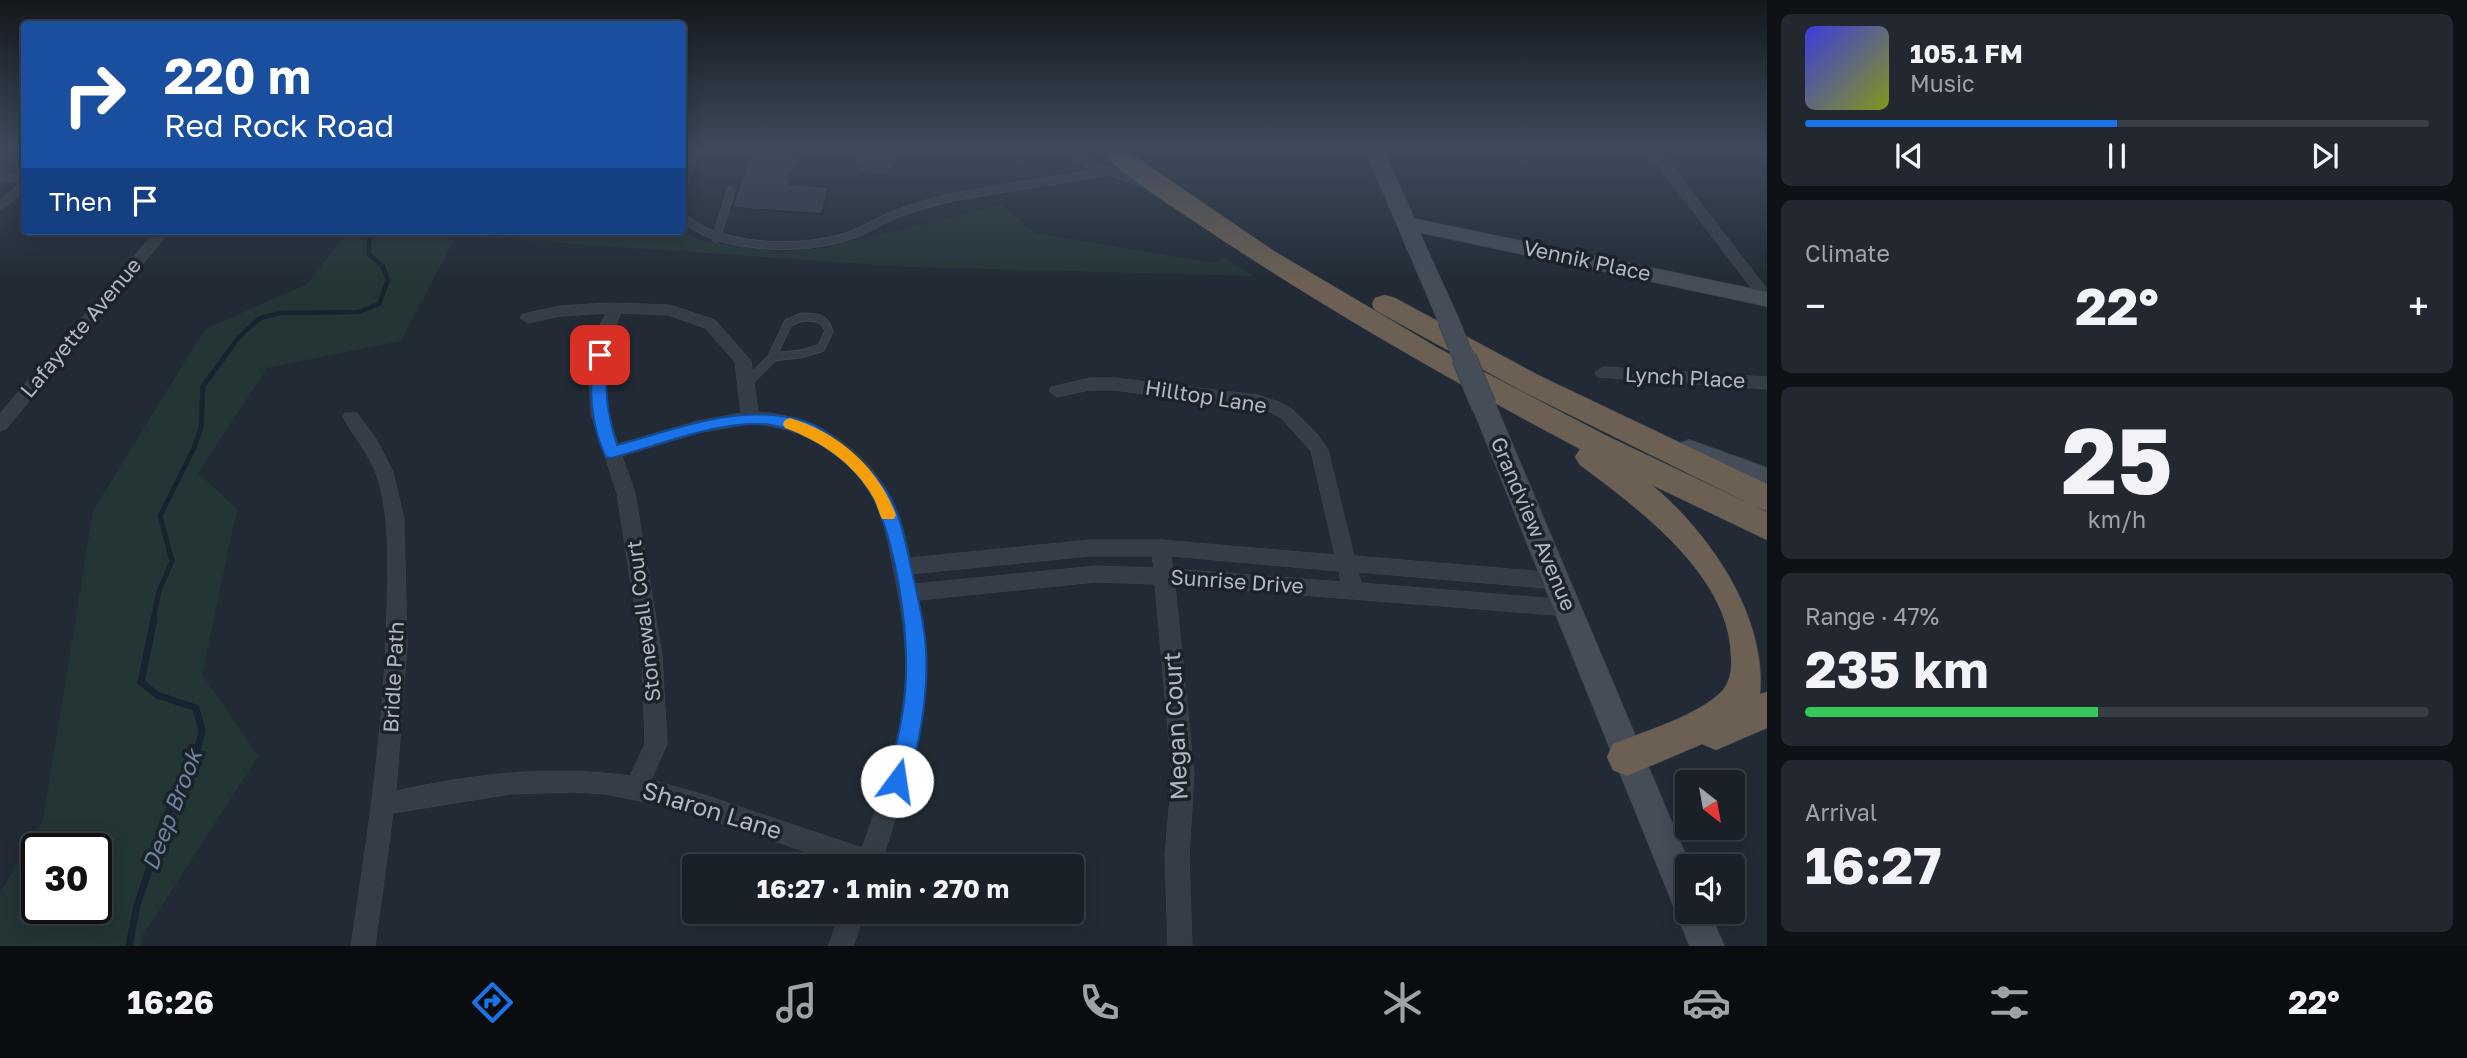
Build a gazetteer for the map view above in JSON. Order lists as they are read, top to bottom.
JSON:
{
  "streets": {
    "street": [
      "Vennik Place",
      "Lafayette Avenue",
      "Lynch Place",
      "Hilltop Lane",
      "Grandview Avenue",
      "Sunrise Drive",
      "Stonewall Court",
      "Bridle Path",
      "Megan Court",
      "Sharon Lane"
    ]
  },
  "crossings": [
    ["Vennik Place", "Grandview Avenue"],
    ["Hilltop Lane", "Sunrise Drive"],
    ["Grandview Avenue", "Sunrise Drive"],
    ["Sunrise Drive", "Megan Court"],
    ["Stonewall Court", "Sharon Lane"],
    ["Bridle Path", "Sharon Lane"]
  ],
  "water": ["Deep Brook"],
  "north": "bottom right",
  "page": {
    "turn": ["220 m", "Red Rock Road"],
    "song": ["105.1 FM", "Music"],
    "then": "Then",
    "tile": [
      "Climate",
      ["25", "km/h"],
      ["Range · 47%", "235 km"],
      ["Arrival", "16:27"]
    ],
    "heat": ["−", "22°", "+"],
    "limit": "30",
    "trip": "16:27 · 1 min · 270 m",
    "tabs": ["16:26", "22°"]
  }
}
